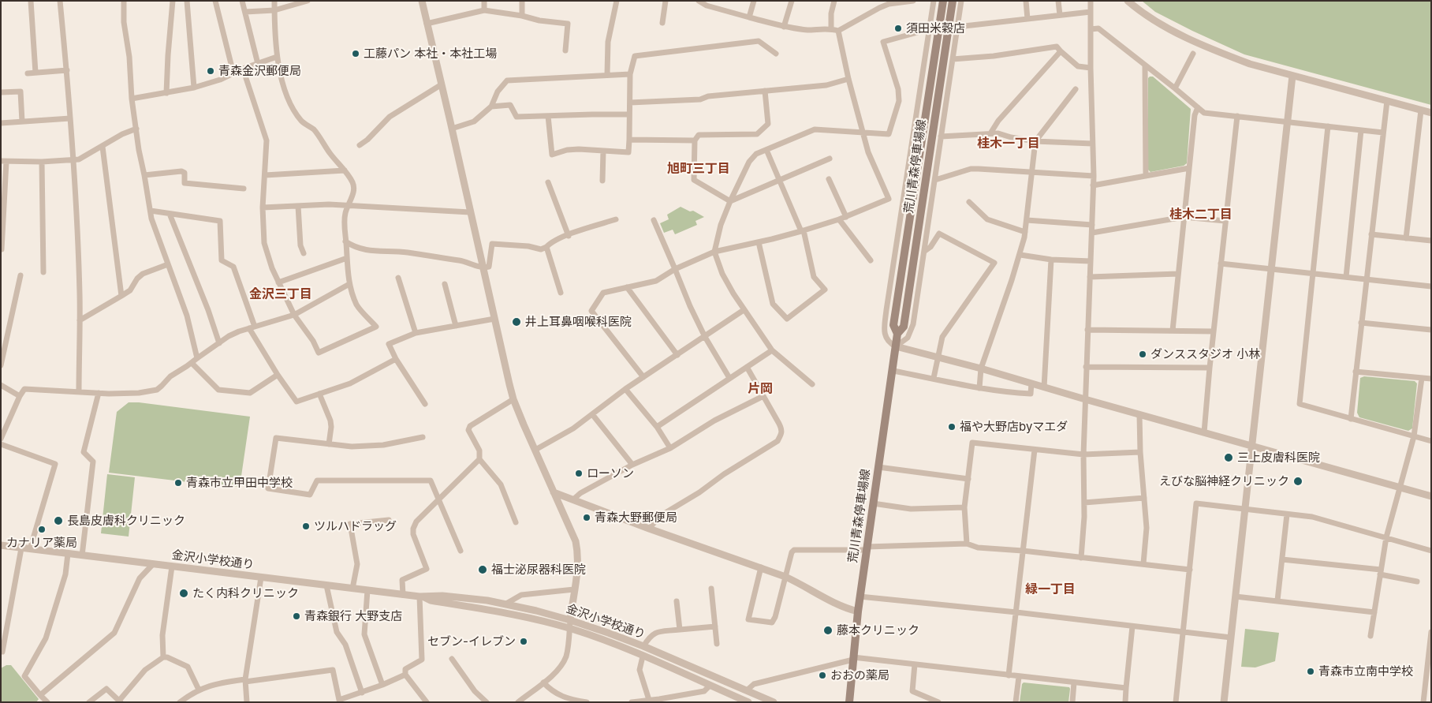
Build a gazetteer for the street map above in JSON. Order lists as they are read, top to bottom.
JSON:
{
  "streets": {
    "main road": ["荒川青森停車場線"],
    "street": ["金沢小学校通り"]
  },
  "districts": [
    "桂木一丁目",
    "旭町三丁目",
    "桂木二丁目",
    "金沢三丁目",
    "片岡",
    "緑一丁目"
  ],
  "places": [
    "須田米穀店",
    "工藤パン 本社・本社工場",
    "青森金沢郵便局",
    "井上耳鼻咽喉科医院",
    "ダンススタジオ 小林",
    "福や大野店byマエダ",
    "三上皮膚科医院",
    "ローソン",
    "えびな脳神経クリニック",
    "青森市立甲田中学校",
    "青森大野郵便局",
    "長島皮膚科クリニック",
    "ツルハドラッグ",
    "カナリア薬局",
    "福士泌尿器科医院",
    "たく内科クリニック",
    "青森銀行 大野支店",
    "藤本クリニック",
    "セブン-イレブン",
    "青森市立南中学校",
    "おおの薬局"
  ]
}
